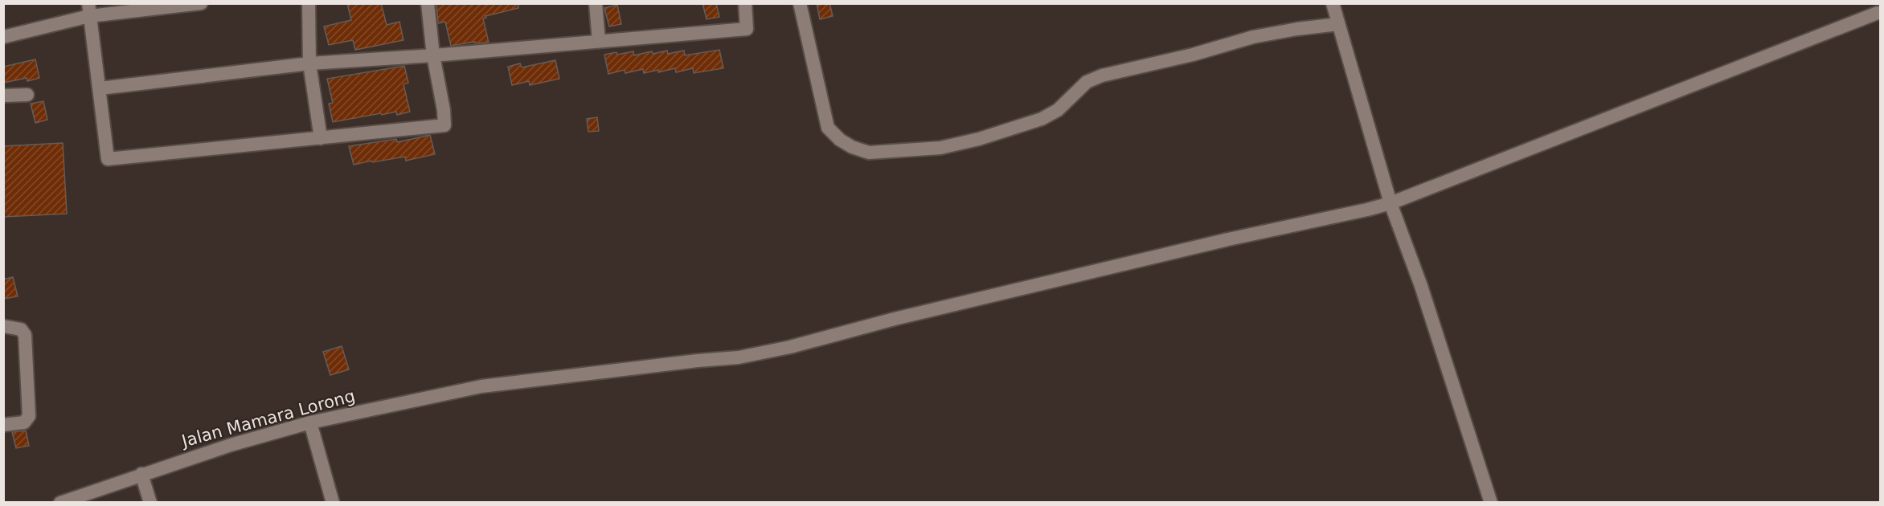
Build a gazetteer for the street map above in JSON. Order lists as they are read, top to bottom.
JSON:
{
  "streets": {
    "street": ["Jalan Mamara Lorong"]
  }
}
